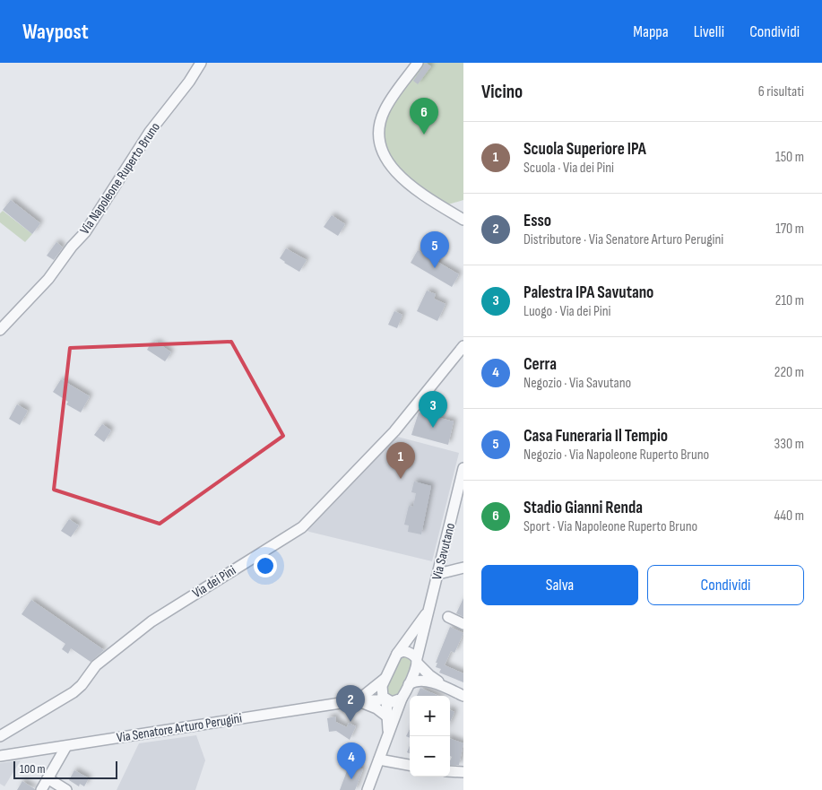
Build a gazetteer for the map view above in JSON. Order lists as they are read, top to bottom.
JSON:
{
  "streets": {
    "street": [
      "Via Napoleone Ruperto Bruno",
      "Via Savutano",
      "Via dei Pini",
      "Via Senatore Arturo Perugini"
    ]
  },
  "crossings": [
    ["Via Savutano", "Via Senatore Arturo Perugini"]
  ],
  "scale_bar": "100 m",
  "page": {
    "header": "Waypost",
    "nav": ["Mappa", "Livelli", "Condividi"],
    "heading": ["Vicino", "6 risultati"],
    "pins": [
      "6",
      "5",
      "3",
      "1",
      "2",
      "4"
    ],
    "list": [
      {
        "mark": "1",
        "name": "Scuola Superiore IPA",
        "note": "Scuola · Via dei Pini",
        "value": "150 m"
      },
      {
        "mark": "2",
        "name": "Esso",
        "note": "Distributore · Via Senatore Arturo Perugini",
        "value": "170 m"
      },
      {
        "mark": "3",
        "name": "Palestra IPA Savutano",
        "note": "Luogo · Via dei Pini",
        "value": "210 m"
      },
      {
        "mark": "4",
        "name": "Cerra",
        "note": "Negozio · Via Savutano",
        "value": "220 m"
      },
      {
        "mark": "5",
        "name": "Casa Funeraria Il Tempio",
        "note": "Negozio · Via Napoleone Ruperto Bruno",
        "value": "330 m"
      },
      {
        "mark": "6",
        "name": "Stadio Gianni Renda",
        "note": "Sport · Via Napoleone Ruperto Bruno",
        "value": "440 m"
      }
    ],
    "buttons": ["Salva", "Condividi"],
    "map_buttons": ["+", "−"],
    "scale": "100 m"
  }
}
